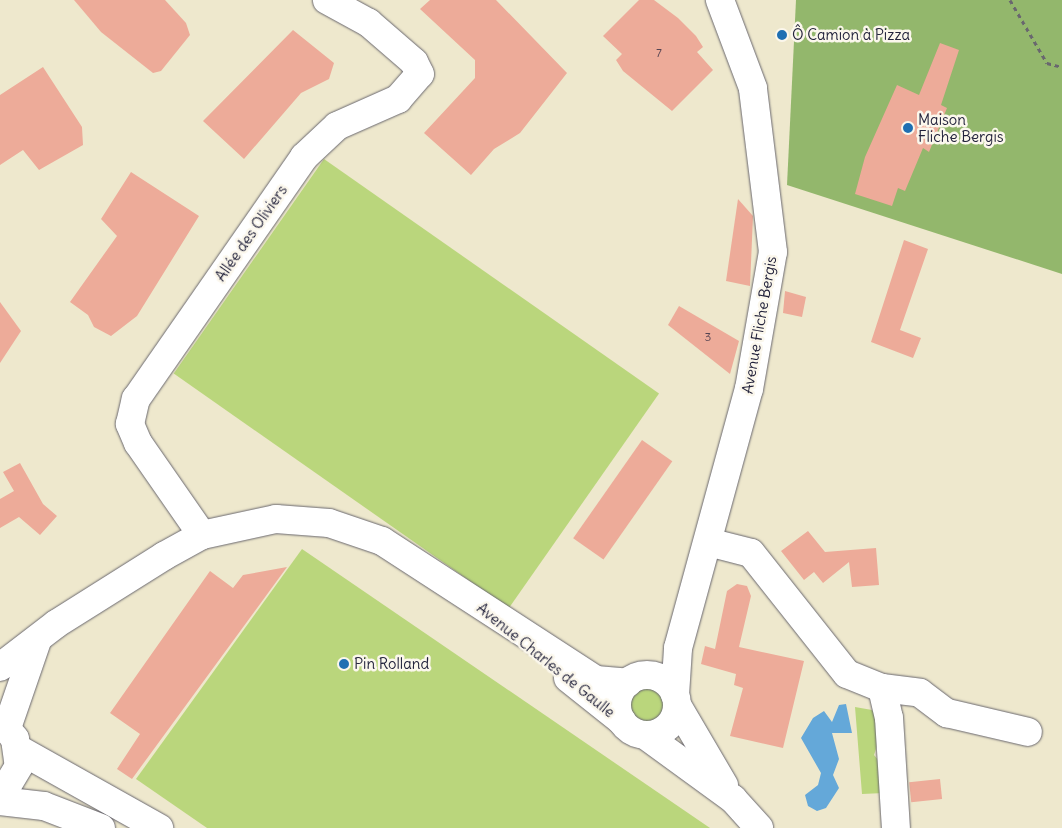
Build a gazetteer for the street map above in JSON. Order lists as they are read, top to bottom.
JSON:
{
  "streets": {
    "street": ["Allée des Oliviers", "Avenue Fliche Bergis", "Avenue Charles de Gaulle"]
  },
  "crossings": [
    ["Allée des Oliviers", "Avenue Charles de Gaulle"],
    ["Avenue Fliche Bergis", "Avenue Charles de Gaulle"]
  ],
  "places": ["Ô Camion à Pizza", "Maison Fliche Bergis", "Pin Rolland"],
  "house_numbers": ["7", "3"]
}
